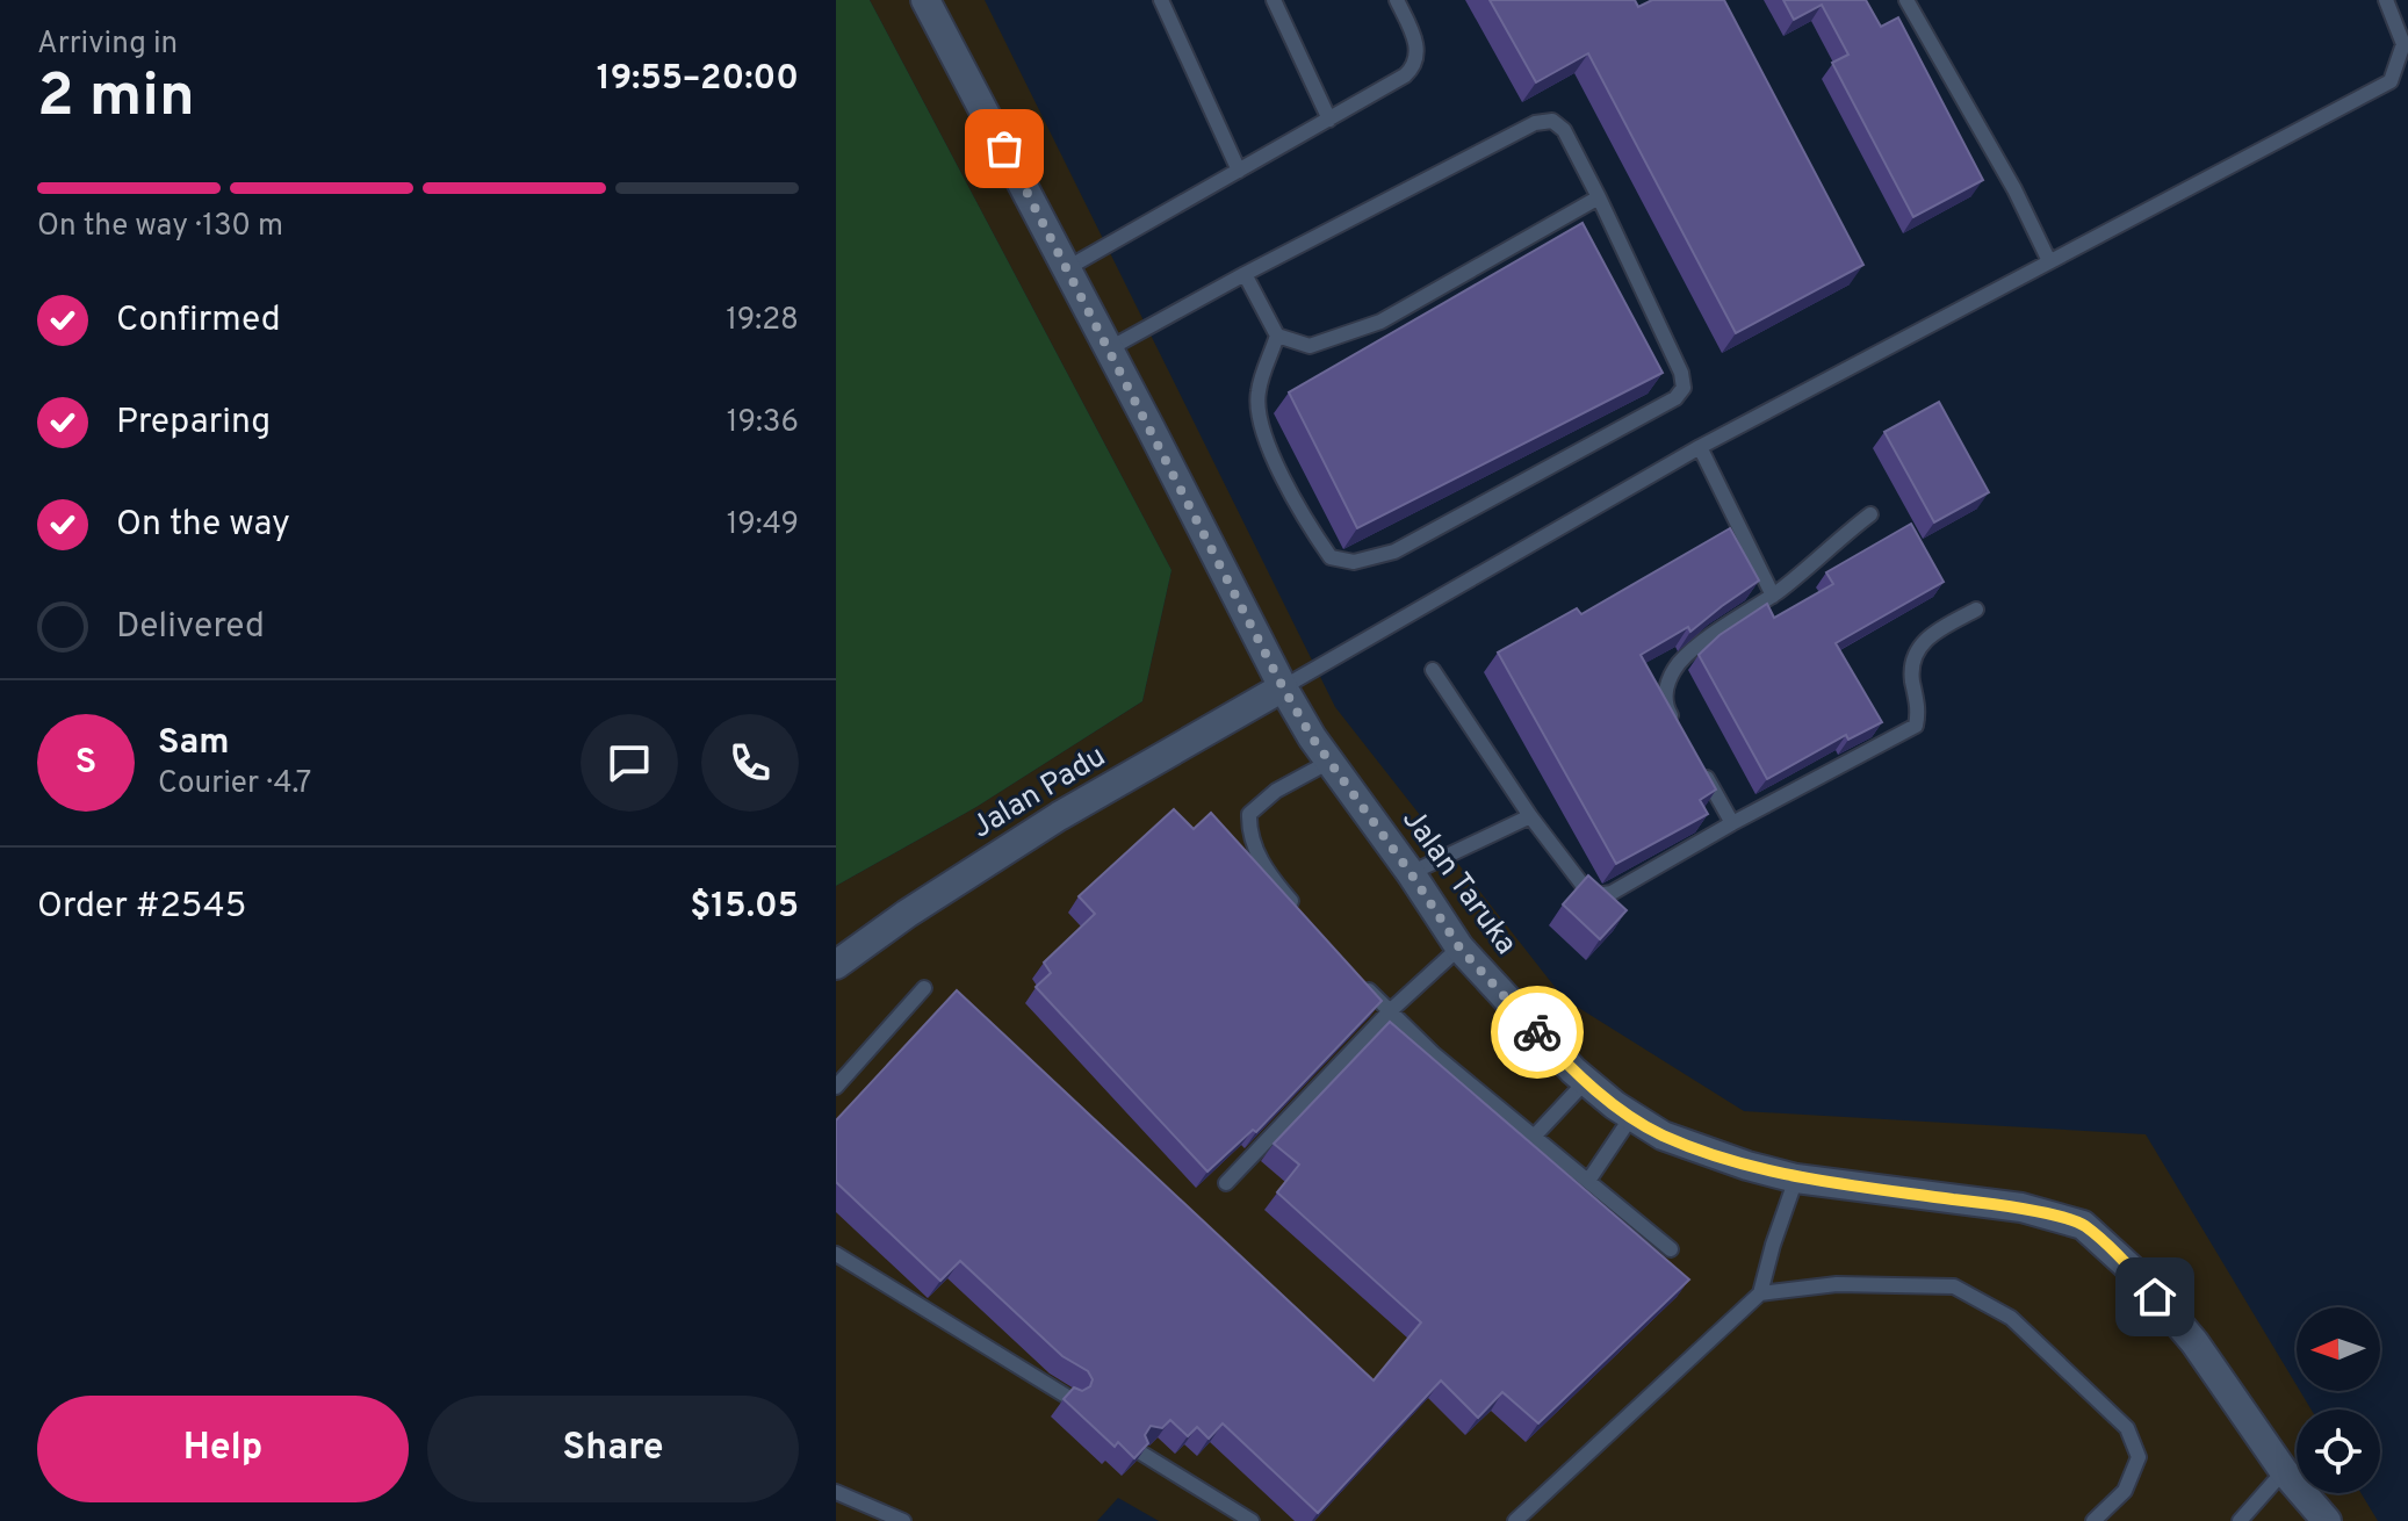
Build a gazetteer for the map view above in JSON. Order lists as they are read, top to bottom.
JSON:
{
  "streets": {
    "street": ["Jalan Padu", "Jalan Taruka"]
  },
  "crossings": [
    ["Jalan Padu", "Jalan Taruka"]
  ],
  "north": "left",
  "page": {
    "heading": ["2 min", "Arriving in", "19:55–20:00"],
    "panel": [
      "Sam",
      "Courier · 4.7",
      "Order #2545",
      "$15.05"
    ],
    "bar": "On the way · 130 m",
    "list": [
      ["Confirmed", "19:28"],
      ["Preparing", "19:36"],
      ["On the way", "19:49"],
      "Delivered"
    ],
    "round": "S",
    "buttons": ["Help", "Share"]
  }
}
